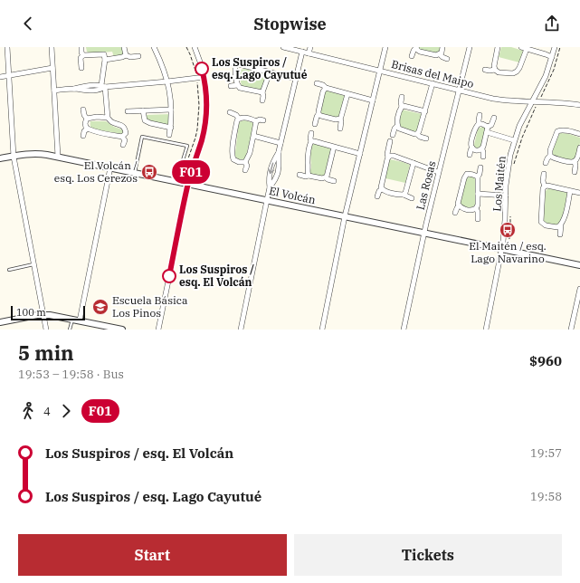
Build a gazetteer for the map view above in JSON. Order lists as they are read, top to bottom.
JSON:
{
  "streets": {
    "street": [
      "Brisas del Maipo",
      "Los Maitén",
      "Las Rosas",
      "El Volcán"
    ]
  },
  "crossings": [
    ["Brisas del Maipo", "Los Maitén"],
    ["Brisas del Maipo", "Las Rosas"],
    ["Los Maitén", "El Volcán"],
    ["Las Rosas", "El Volcán"]
  ],
  "places": {
    "other": ["Los Suspiros / esq. Lago Cayutué", "Los Suspiros / esq. El Volcán"],
    "bus stop": ["El Volcán / esq. Los Cerezos", "El Maitén / esq. Lago Navarino"],
    "school or university": ["Escuela Básica Los Pinos"]
  },
  "lines": ["bus line F01"],
  "scale_bar": "100 m",
  "page": {
    "header": "Stopwise",
    "on_map": "F01",
    "scale": "100 m",
    "heading": ["5 min", "19:53 – 19:58 · Bus", "$960"],
    "legs": ["4", "F01"],
    "list": [
      {
        "name": "Los Suspiros / esq. El Volcán",
        "value": "19:57"
      },
      {
        "name": "Los Suspiros / esq. Lago Cayutué",
        "value": "19:58"
      }
    ],
    "buttons": ["Start", "Tickets"]
  }
}
